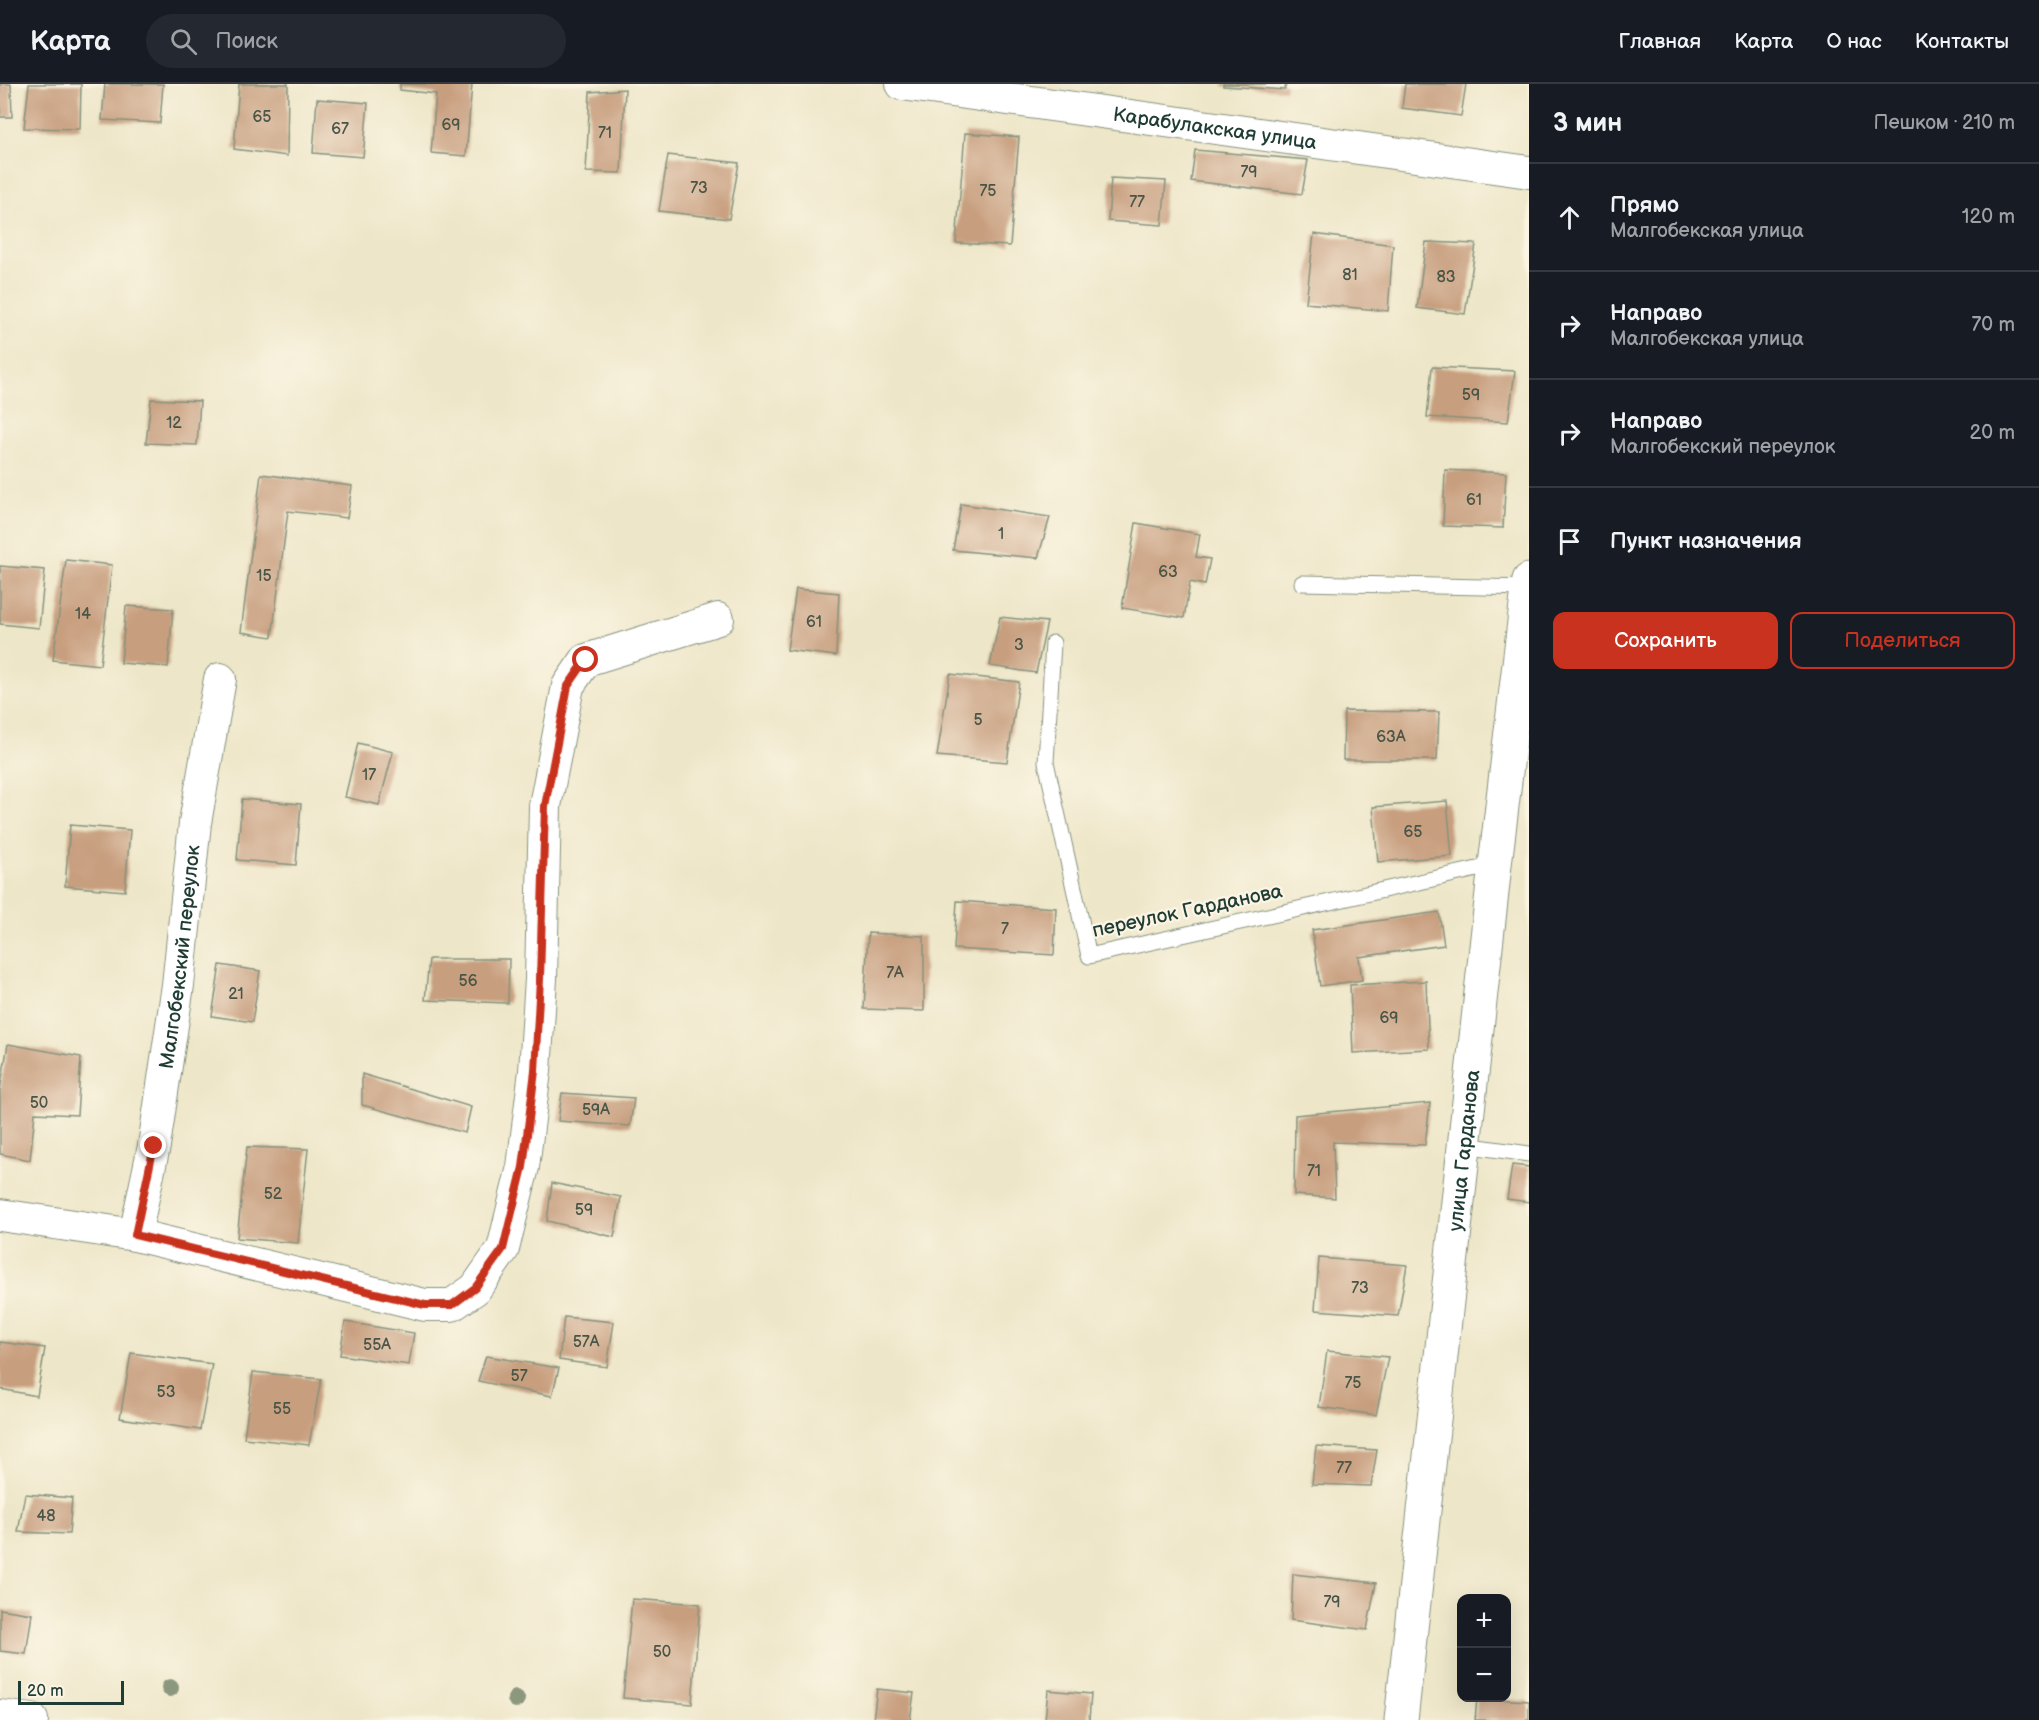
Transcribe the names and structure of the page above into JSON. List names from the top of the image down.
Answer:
{
  "streets": {
    "street": ["Карабулакская улица", "Малгобекский переулок", "улица Гарданова"],
    "lane": ["переулок Гарданова"]
  },
  "crossings": [
    ["переулок Гарданова", "улица Гарданова"]
  ],
  "house_numbers": [
    "65",
    "69",
    "67",
    "71",
    "79",
    "73",
    "75",
    "77",
    "81",
    "83",
    "59",
    "12",
    "61",
    "1",
    "63",
    "15",
    "14",
    "61",
    "3",
    "5",
    "63А",
    "17",
    "65",
    "7",
    "7А",
    "56",
    "21",
    "69",
    "50",
    "59А",
    "71",
    "52",
    "59",
    "73",
    "57А",
    "55А",
    "57",
    "75",
    "53",
    "55",
    "77",
    "48",
    "79",
    "50"
  ],
  "scale_bar": "20 m",
  "page": {
    "header": "Карта",
    "search": "Поиск",
    "nav": [
      "Главная",
      "Карта",
      "О нас",
      "Контакты"
    ],
    "heading": ["3 мин", "Пешком · 210 m"],
    "list": [
      ["Прямо", "Малгобекская улица", "120 m"],
      ["Направо", "Малгобекская улица", "70 m"],
      ["Направо", "Малгобекский переулок", "20 m"],
      "Пункт назначения"
    ],
    "buttons": ["Сохранить", "Поделиться"],
    "map_buttons": ["+", "−"],
    "scale": "20 m"
  }
}
